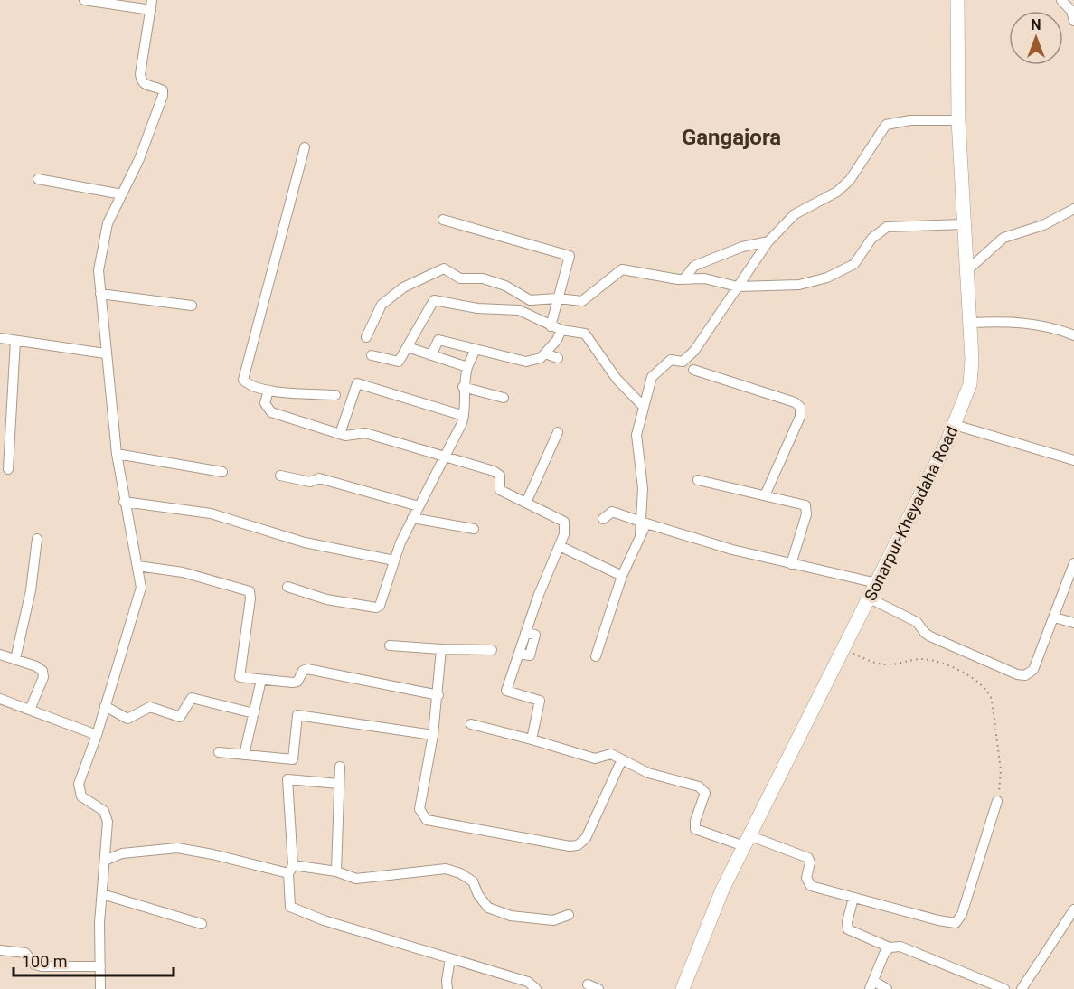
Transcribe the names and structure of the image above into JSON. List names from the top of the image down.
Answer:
{
  "streets": {
    "main road": ["Sonarpur-Kheyadaha Road"]
  },
  "districts": ["Gangajora"],
  "scale_bar": "100 m",
  "north": "top"
}
